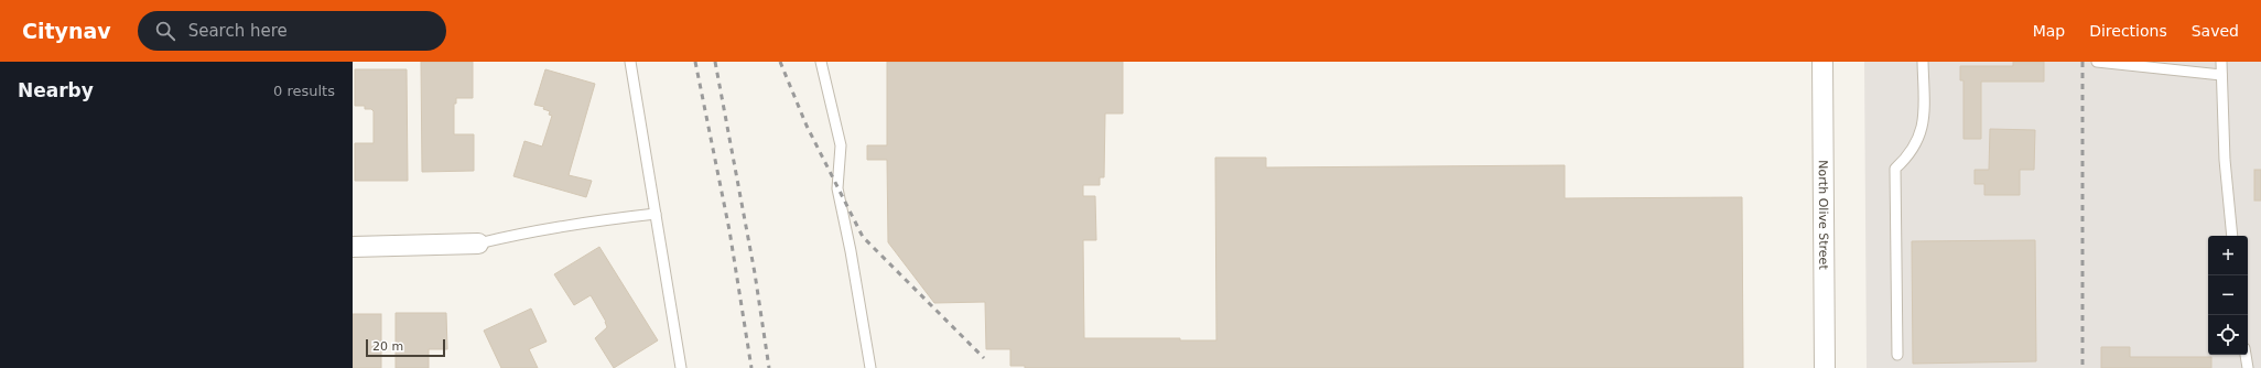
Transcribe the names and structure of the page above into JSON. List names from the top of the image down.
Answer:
{
  "streets": {
    "street": ["North Olive Street"]
  },
  "scale_bar": "20 m",
  "page": {
    "header": "Citynav",
    "search": "Search here",
    "nav": ["Map", "Directions", "Saved"],
    "heading": ["Nearby", "0 results"],
    "map_buttons": ["+", "−"],
    "scale": "20 m"
  }
}
